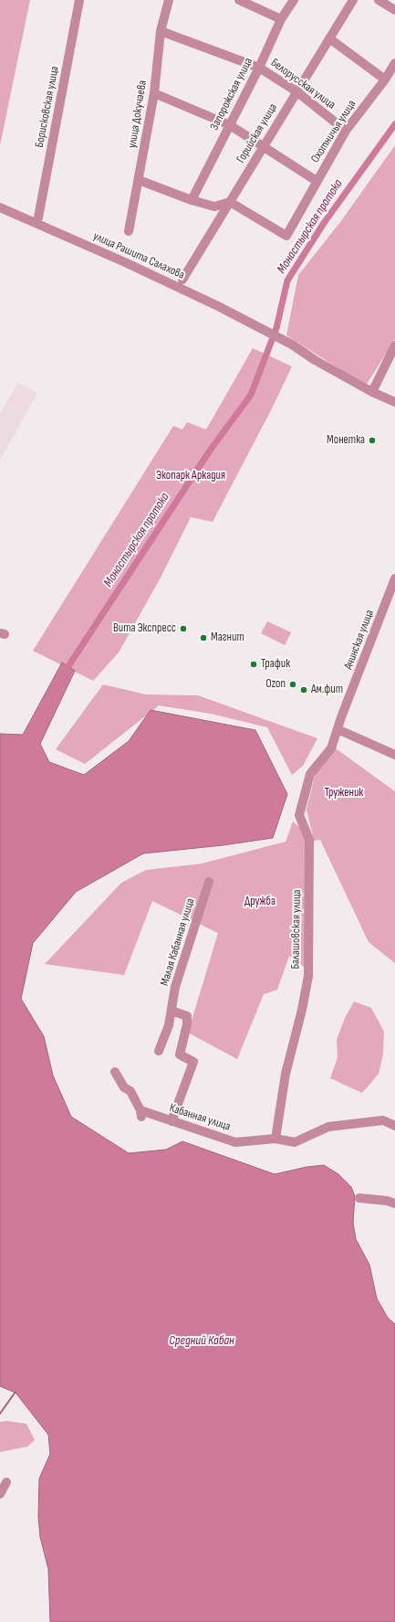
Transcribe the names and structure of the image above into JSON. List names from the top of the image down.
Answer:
{
  "streets": {
    "street": [
      "Белорусская улица",
      "Запорожская улица",
      "Борисковская улица",
      "улица Докучаева",
      "Охотничья улица",
      "Горийская улица",
      "улица Рашита Салахова",
      "Ачинская улица",
      "Балашовская улица",
      "Малая Кабанная улица",
      "Кабанная улица"
    ]
  },
  "crossings": [
    ["Белорусская улица", "Запорожская улица"],
    ["Белорусская улица", "улица Докучаева"],
    ["Белорусская улица", "Охотничья улица"],
    ["Белорусская улица", "Горийская улица"],
    ["Охотничья улица", "Горийская улица"],
    ["Ачинская улица", "Балашовская улица"],
    ["Балашовская улица", "Кабанная улица"]
  ],
  "water": ["Монастырская протока", "Средний Кабан"],
  "parks": ["Экопарк Аркадия", "Труженик", "Дружба"],
  "places": [
    "Монетка",
    "Вита Экспресс",
    "Магнит",
    "Трафик",
    "Ozon",
    "Ам.фит"
  ]
}
